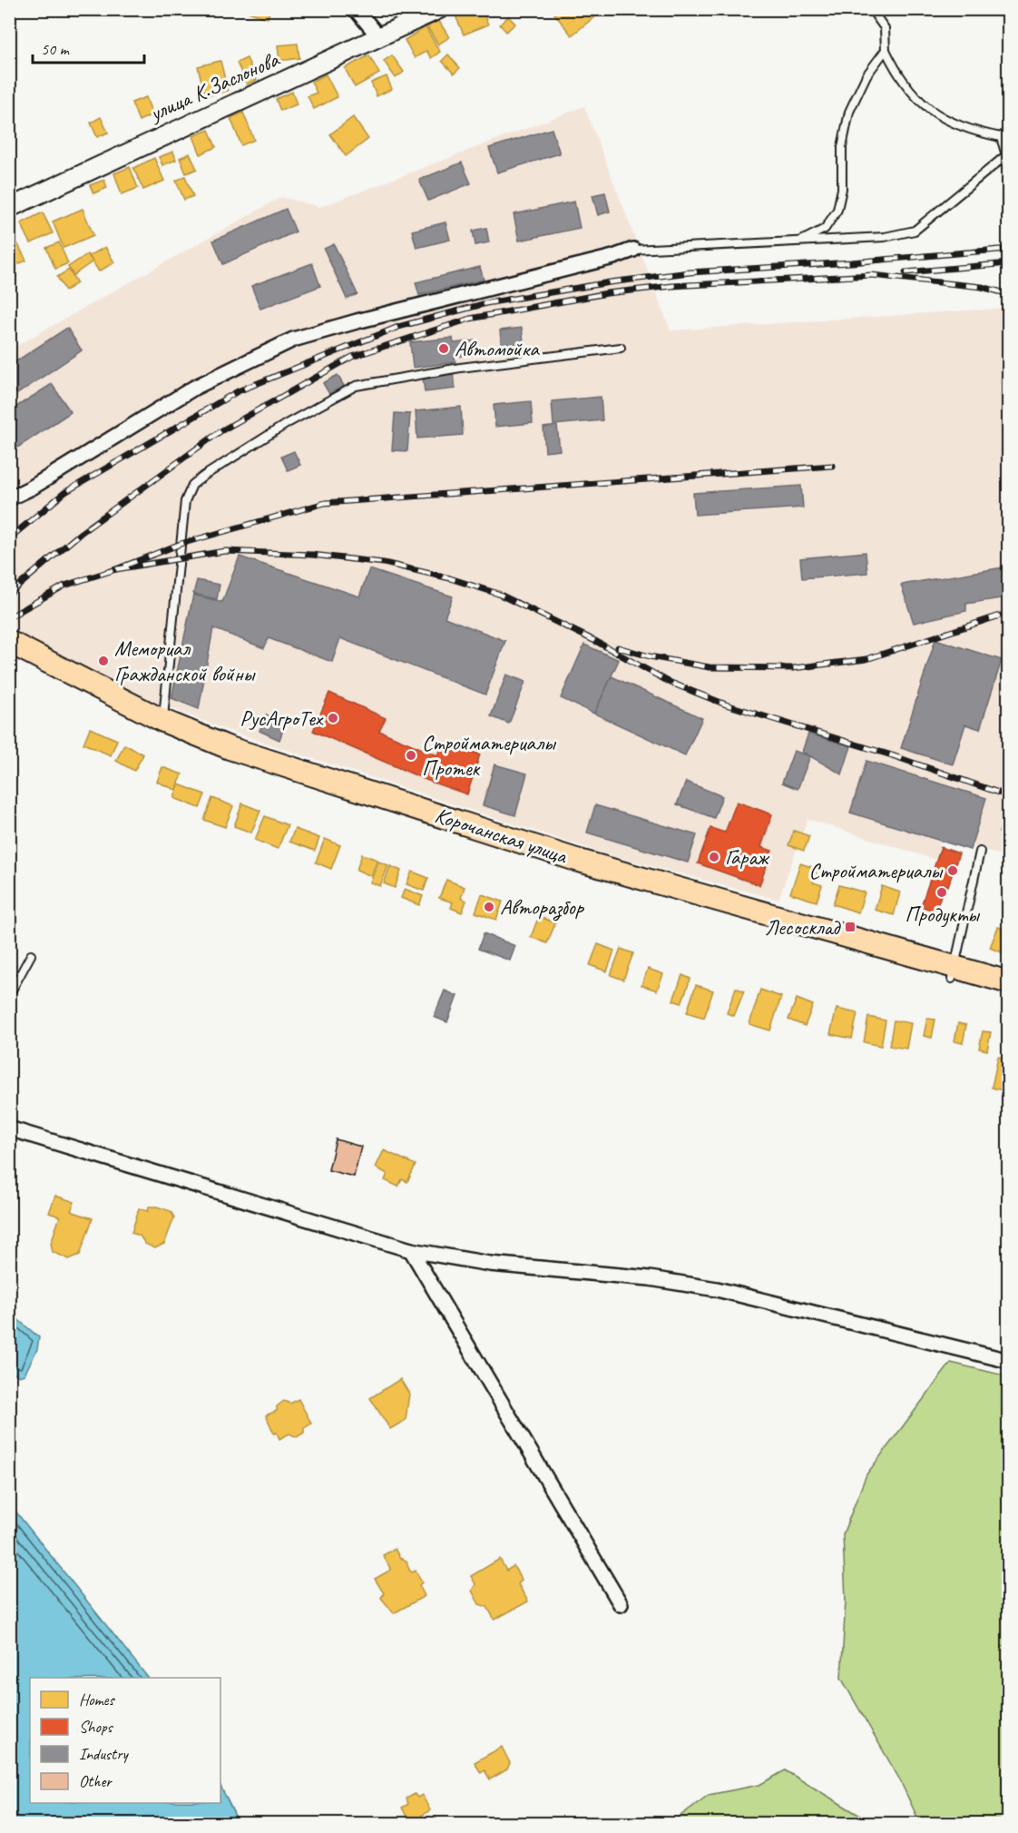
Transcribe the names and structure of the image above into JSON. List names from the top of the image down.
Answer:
{
  "streets": {
    "main road": ["Корочанская улица"],
    "street": ["улица К.Заслонова"]
  },
  "places": {
    "other": [
      "Автомойка",
      "Мемориал Гражданской войны",
      "РусАгроТех",
      "Стройматериалы Протек",
      "Гараж",
      "Стройматериалы",
      "Продукты",
      "Авторазбор"
    ],
    "transit": ["Лесосклад"]
  },
  "legend": [
    "Homes",
    "Shops",
    "Industry",
    "Other"
  ],
  "scale_bar": "50 m"
}
